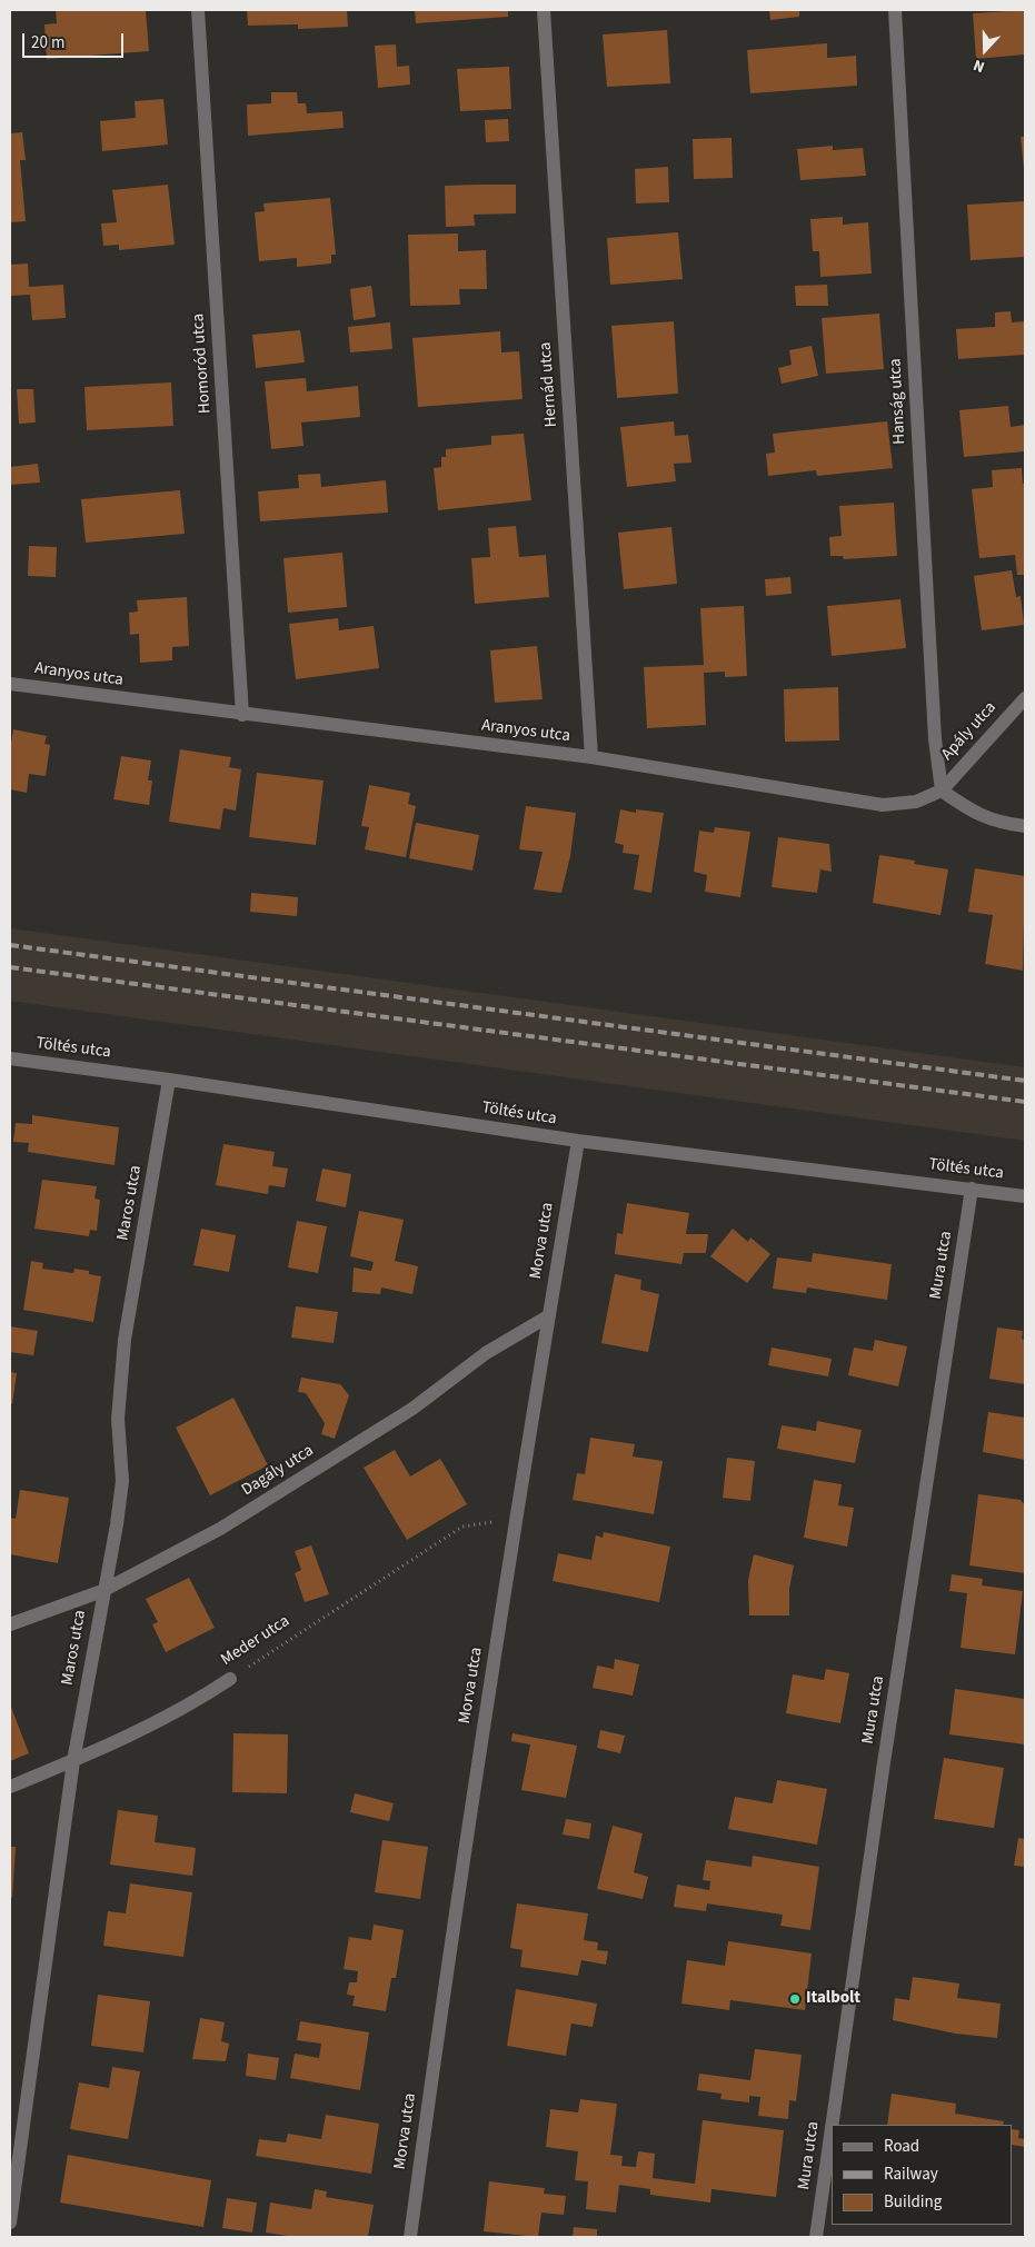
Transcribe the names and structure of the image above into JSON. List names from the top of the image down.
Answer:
{
  "streets": {
    "street": [
      "Homoród utca",
      "Hernád utca",
      "Hanság utca",
      "Aranyos utca",
      "Apály utca",
      "Töltés utca",
      "Maros utca",
      "Morva utca",
      "Mura utca",
      "Dagály utca",
      "Meder utca"
    ]
  },
  "crossings": [
    ["Homoród utca", "Aranyos utca"],
    ["Hernád utca", "Aranyos utca"],
    ["Hanság utca", "Aranyos utca"],
    ["Hanság utca", "Apály utca"],
    ["Aranyos utca", "Apály utca"],
    ["Töltés utca", "Maros utca"],
    ["Töltés utca", "Morva utca"],
    ["Töltés utca", "Mura utca"],
    ["Maros utca", "Dagály utca"],
    ["Maros utca", "Meder utca"],
    ["Morva utca", "Dagály utca"],
    ["Morva utca", "Meder utca"]
  ],
  "places": ["Italbolt"],
  "legend": ["Road", "Railway", "Building"],
  "scale_bar": "20 m",
  "north": "bottom"
}
